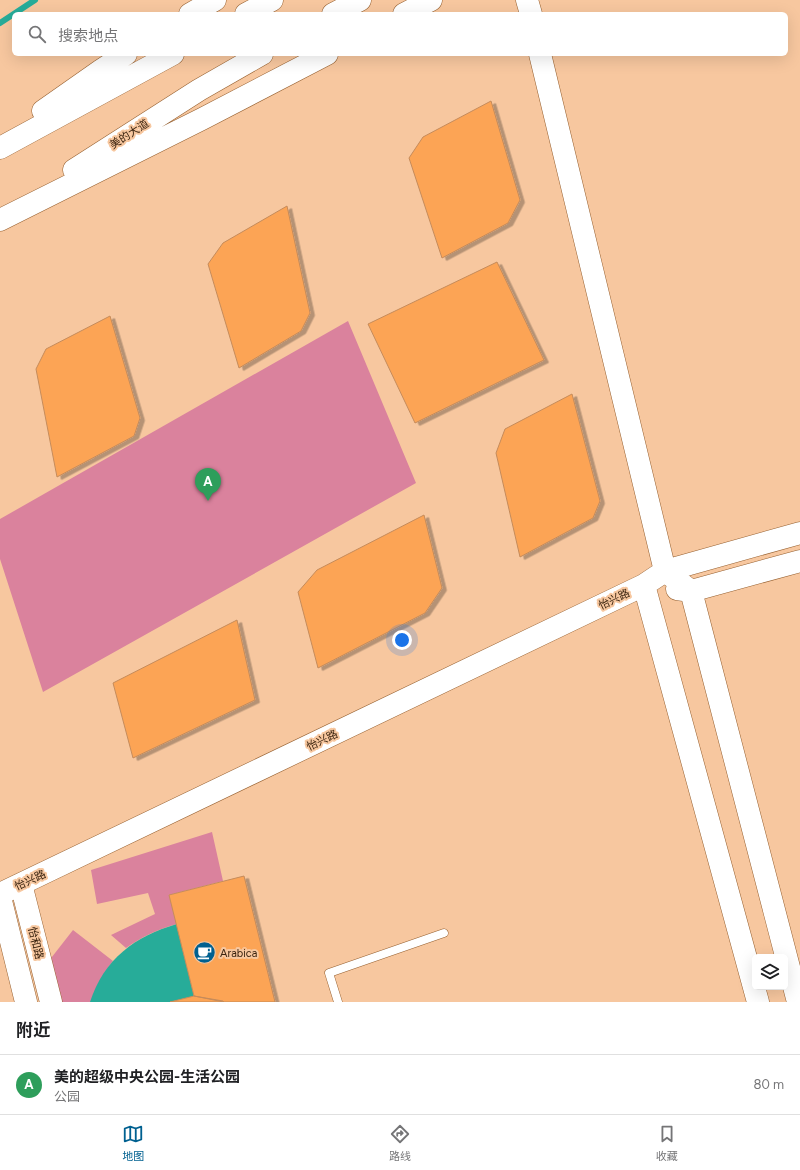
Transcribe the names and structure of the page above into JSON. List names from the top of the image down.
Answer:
{
  "streets": {
    "street": ["美的大道", "怡兴路", "怡和路"]
  },
  "crossings": [
    ["怡兴路", "怡和路"]
  ],
  "places": {
    "cafe": ["Arabica"]
  },
  "page": {
    "search": "搜索地点",
    "pins": "A",
    "heading": "附近",
    "list": [
      {
        "mark": "A",
        "name": "美的超级中央公园-生活公园",
        "note": "公园",
        "value": "80 m"
      }
    ],
    "nav": ["地图", "路线", "收藏"]
  }
}
